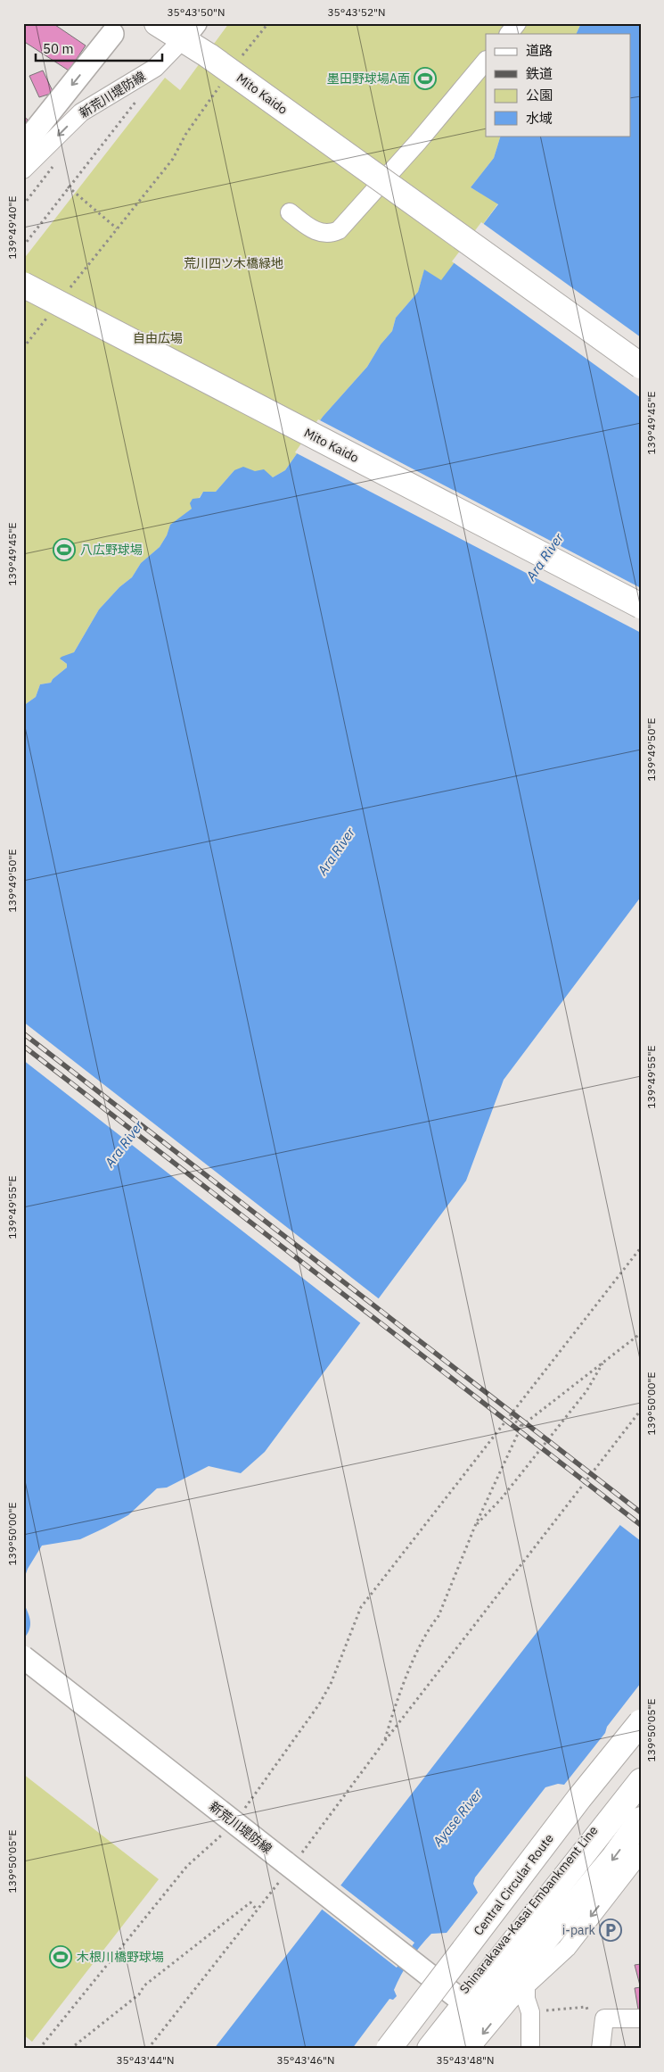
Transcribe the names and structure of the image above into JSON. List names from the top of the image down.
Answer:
{
  "streets": {
    "highway": ["Mito Kaido", "Central Circular Route"],
    "main road": ["新荒川堤防線", "Shinarakawa-Kasai Embankment Line"]
  },
  "crossings": [
    ["Mito Kaido", "新荒川堤防線"],
    ["新荒川堤防線", "Shinarakawa-Kasai Embankment Line"]
  ],
  "water": ["Ara River", "Ayase River"],
  "parks": ["荒川四ツ木橋緑地", "自由広場"],
  "places": {
    "sports": ["墨田野球場A面", "八広野球場", "木根川橋野球場"],
    "parking": ["i-park"]
  },
  "legend": [
    "道路",
    "鉄道",
    "公園",
    "水域"
  ],
  "scale_bar": "50 m",
  "coordinates": [
    "35°43'50\"N",
    "35°43'52\"N",
    "139°49'40\"E",
    "139°49'45\"E",
    "139°49'50\"E",
    "139°49'55\"E",
    "139°50'00\"E",
    "139°50'05\"E",
    "35°43'44\"N",
    "35°43'46\"N",
    "35°43'48\"N"
  ]
}
